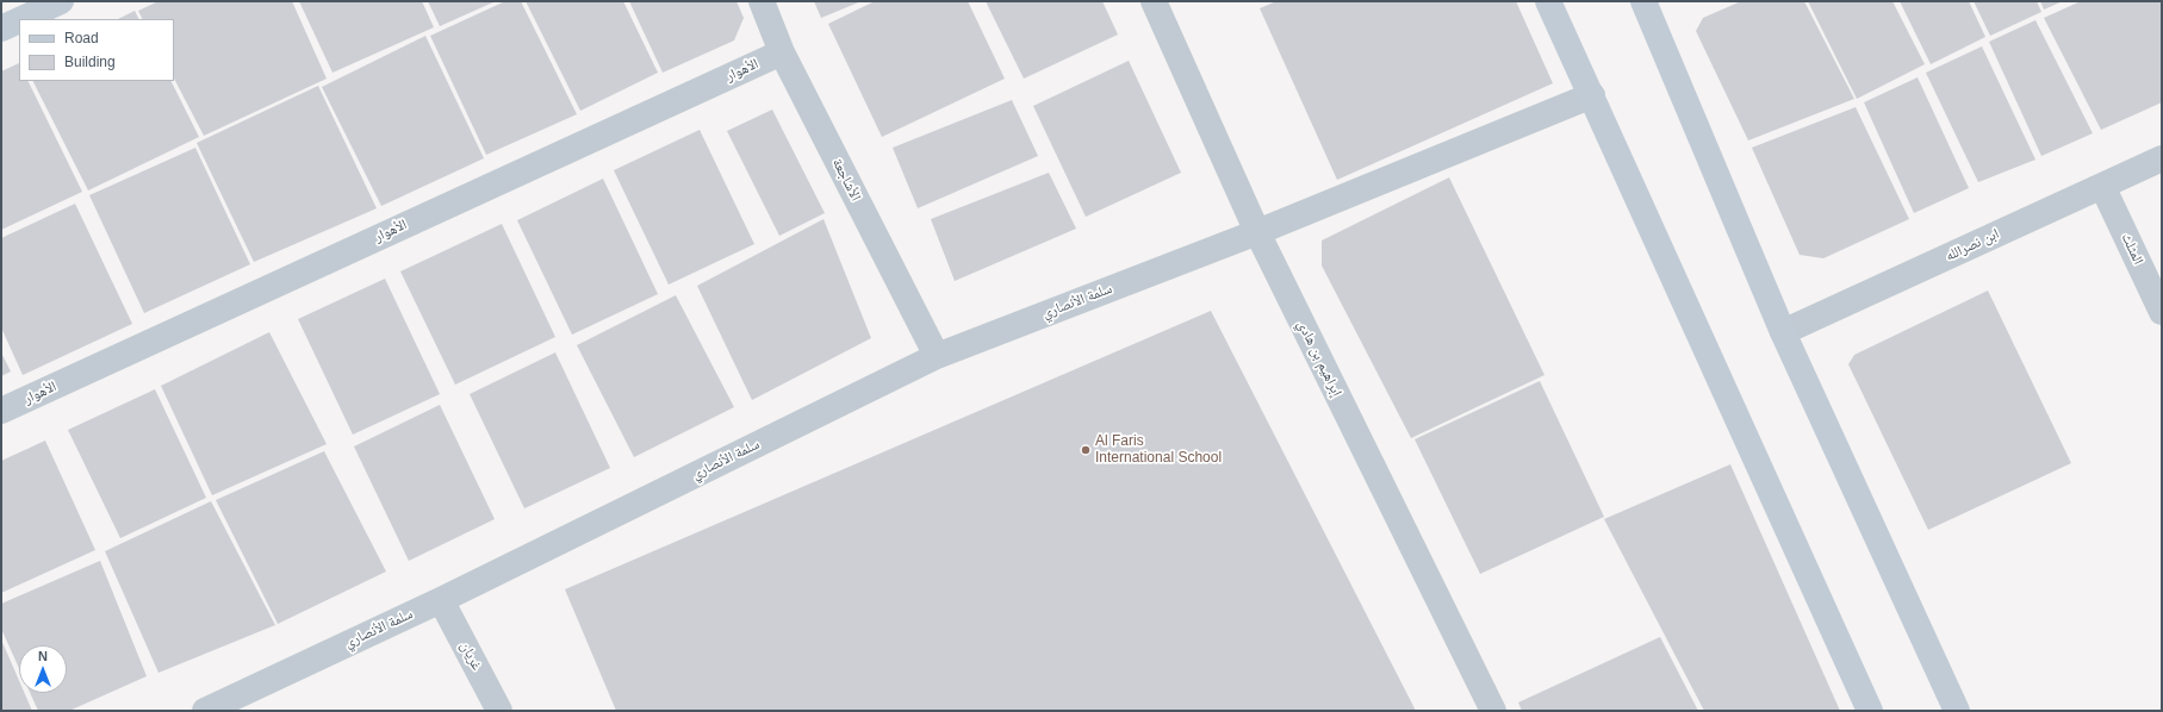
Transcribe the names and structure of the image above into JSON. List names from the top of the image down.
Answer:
{
  "streets": {
    "street": [
      "الأهوار",
      "الأشاجعة",
      "ابن نصرالله",
      "المثلث",
      "سلمة الأنصاري",
      "إبراهيم بن هادي",
      "غريان"
    ]
  },
  "crossings": [
    ["الأهوار", "الأشاجعة"],
    ["الأشاجعة", "سلمة الأنصاري"],
    ["ابن نصرالله", "المثلث"],
    ["سلمة الأنصاري", "إبراهيم بن هادي"],
    ["سلمة الأنصاري", "غريان"]
  ],
  "places": ["Al Faris International School"],
  "legend": ["Road", "Building"],
  "north": "top"
}
